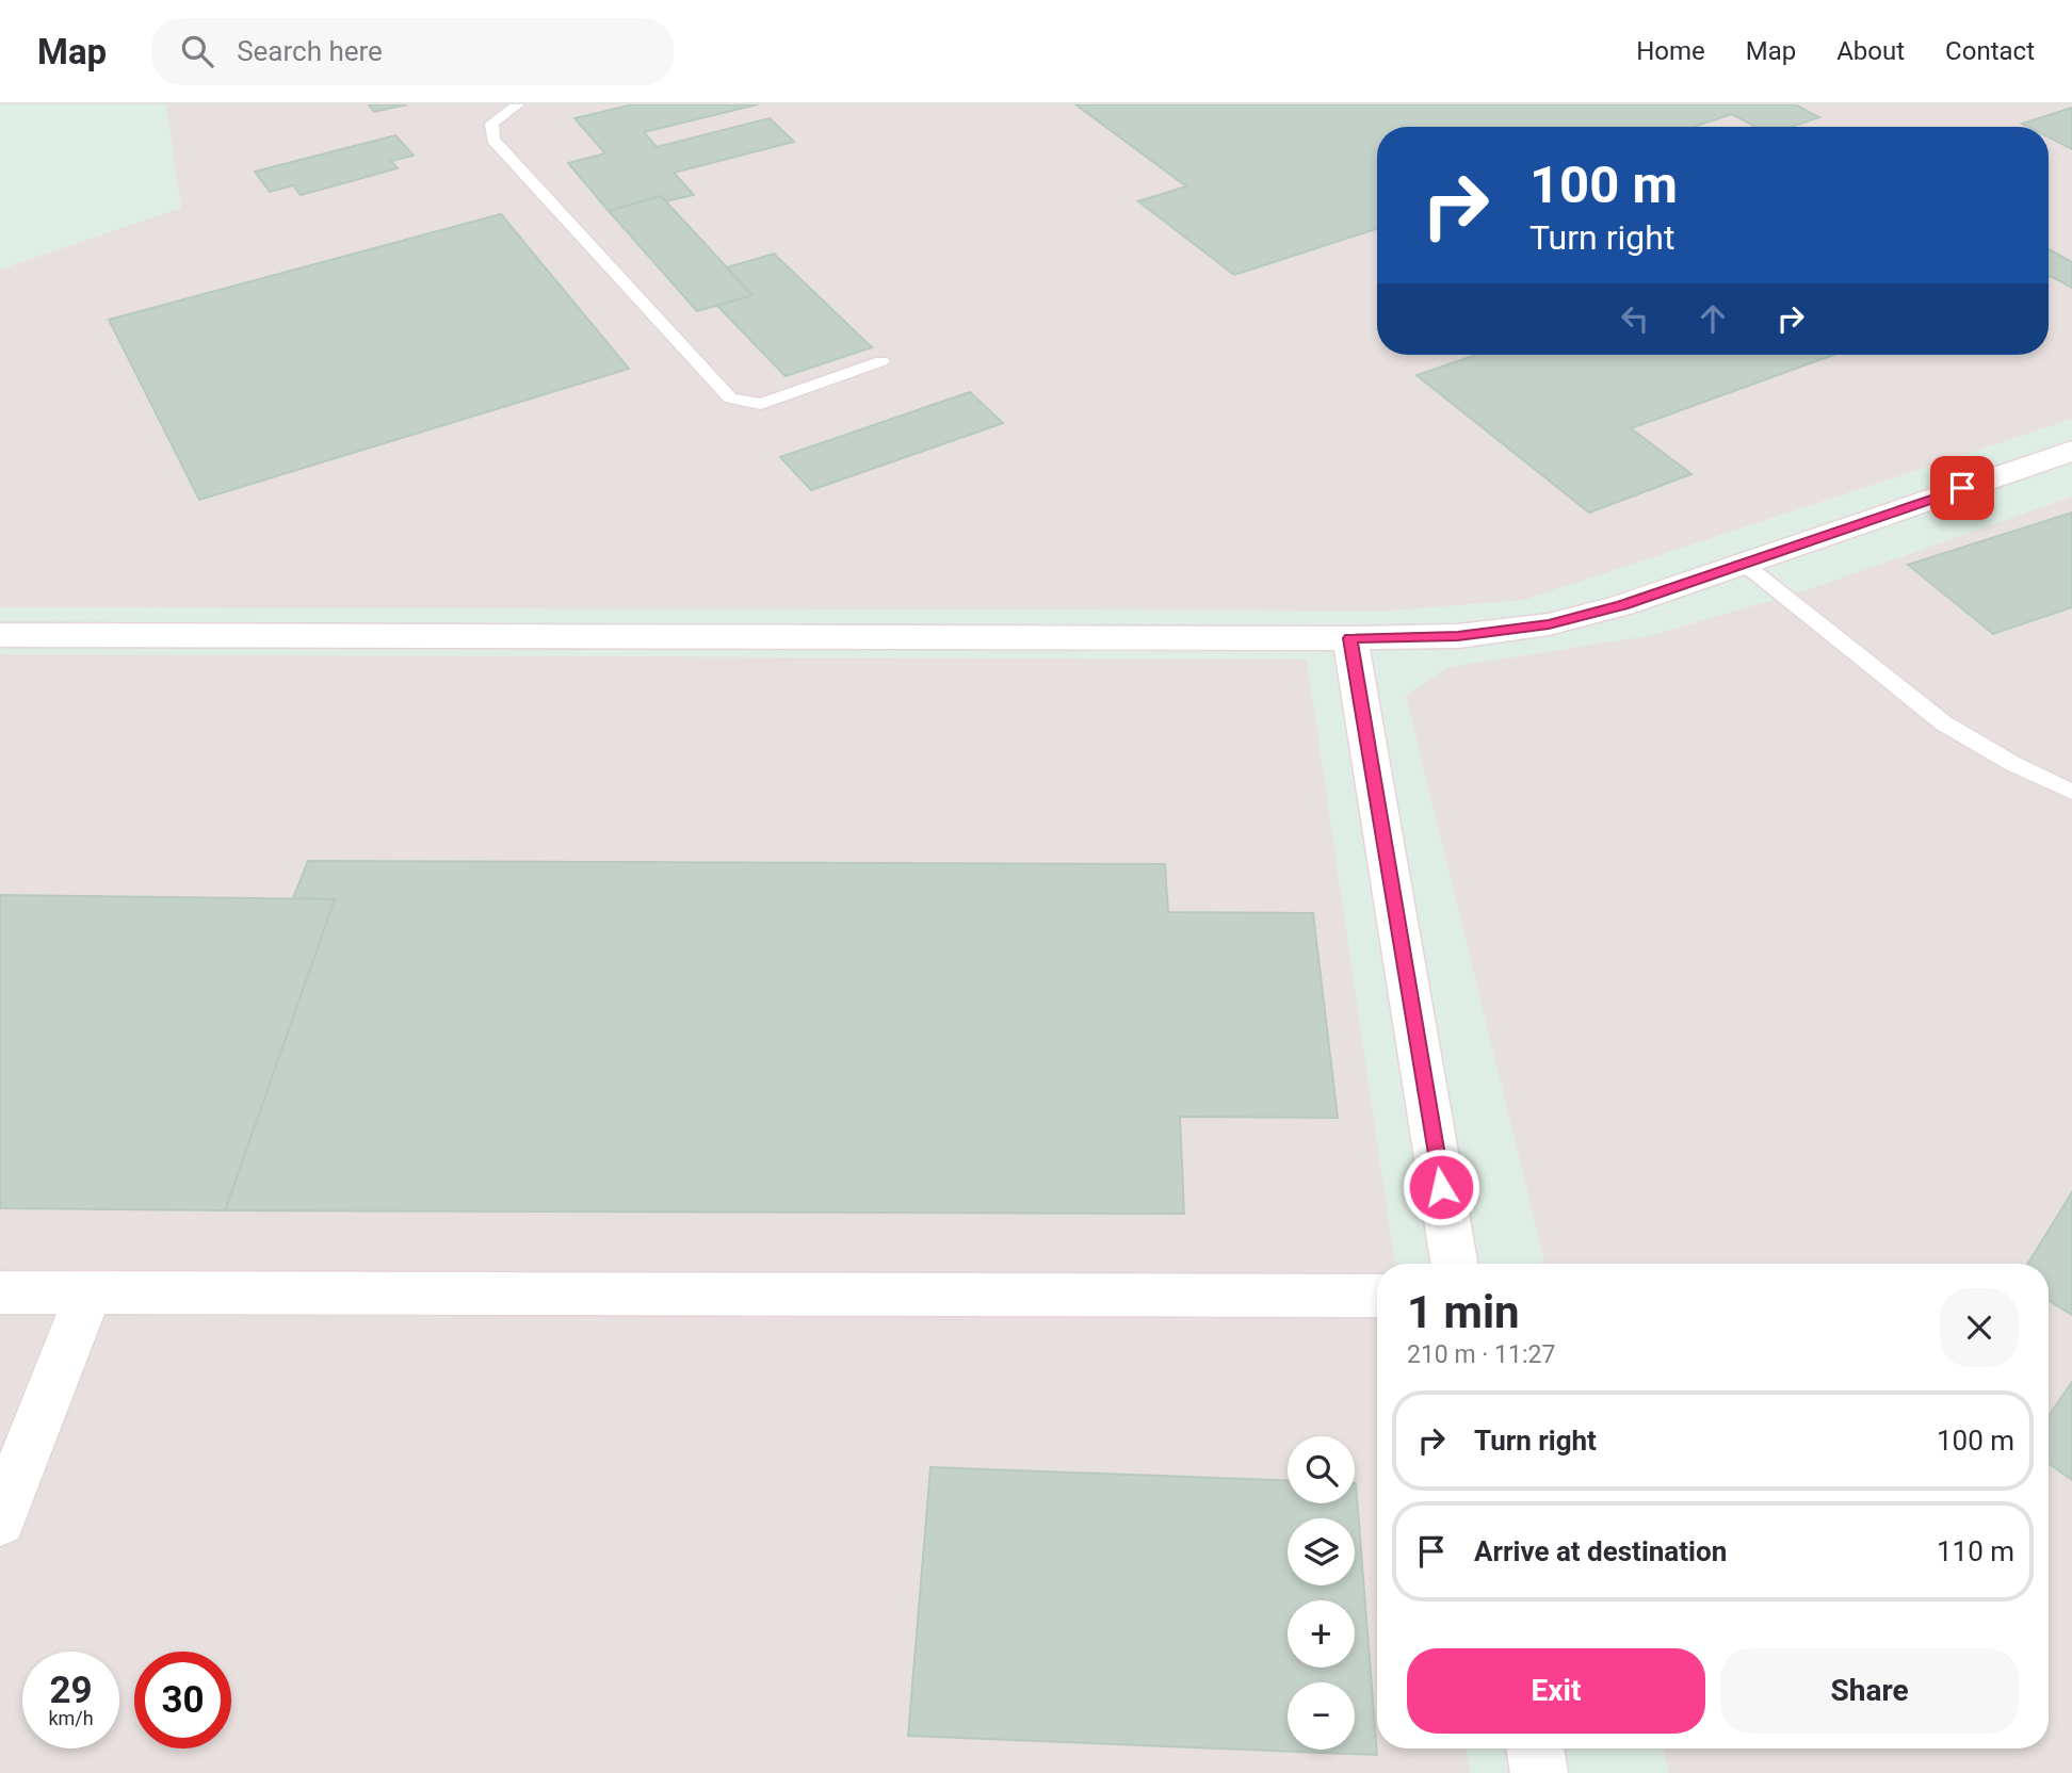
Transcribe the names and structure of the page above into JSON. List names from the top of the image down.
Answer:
{
  "page": {
    "header": "Map",
    "search": "Search here",
    "nav": [
      "Home",
      "Map",
      "About",
      "Contact"
    ],
    "turn": ["100 m", "Turn right"],
    "heading": ["1 min", "210 m · 11:27"],
    "list": [
      {
        "name": "Turn right",
        "value": "100 m"
      },
      {
        "name": "Arrive at destination",
        "value": "110 m"
      }
    ],
    "map_buttons": ["+", "−"],
    "buttons": ["Exit", "Share"],
    "speed": "29 km/h",
    "limit": "30"
  }
}
